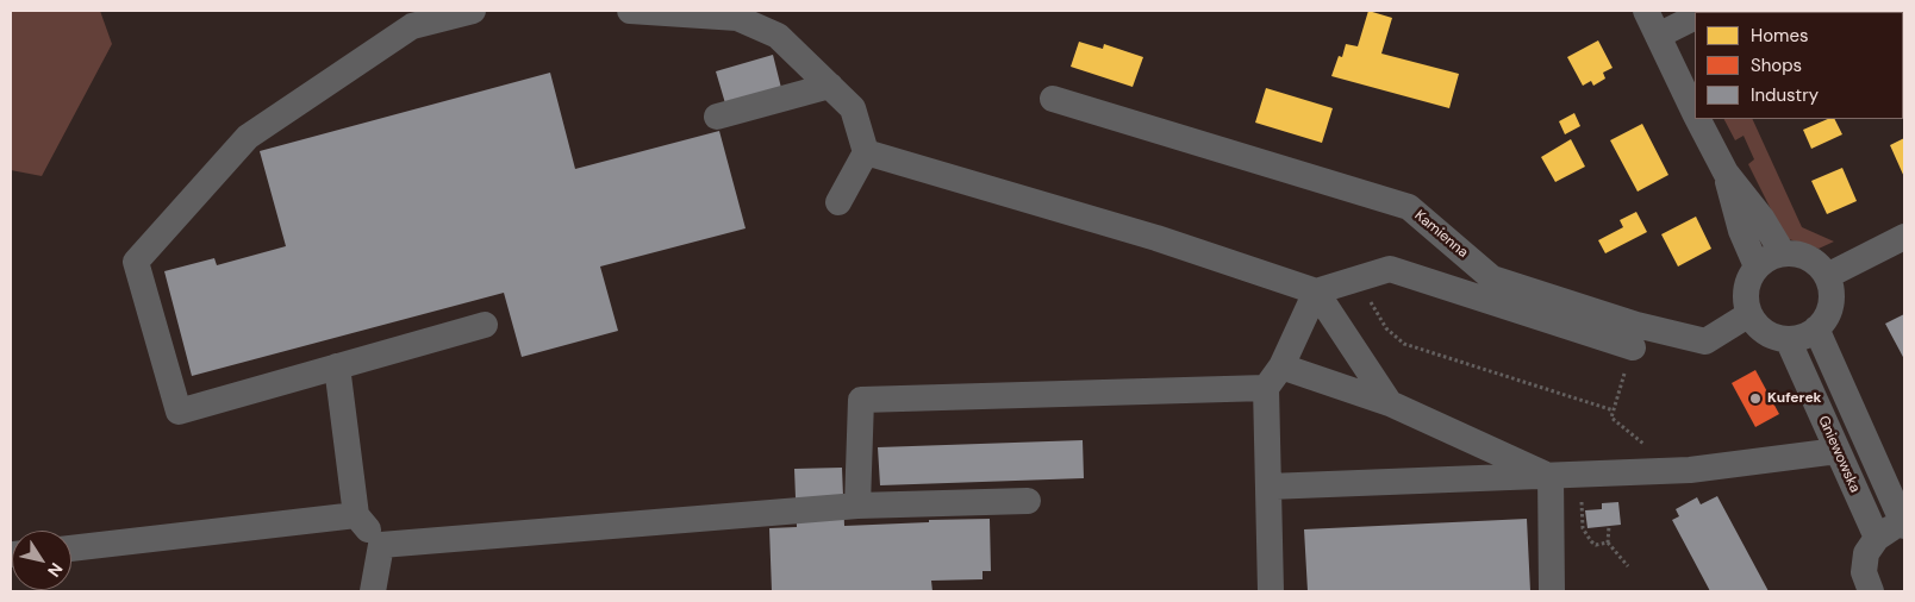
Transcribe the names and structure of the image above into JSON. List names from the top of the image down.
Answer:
{
  "streets": {
    "street": ["Kamienna", "Gniewowska"]
  },
  "crossings": [
    ["Kamienna", "Gniewowska"]
  ],
  "places": ["Kuferek"],
  "legend": ["Homes", "Shops", "Industry"],
  "north": "bottom right"
}
